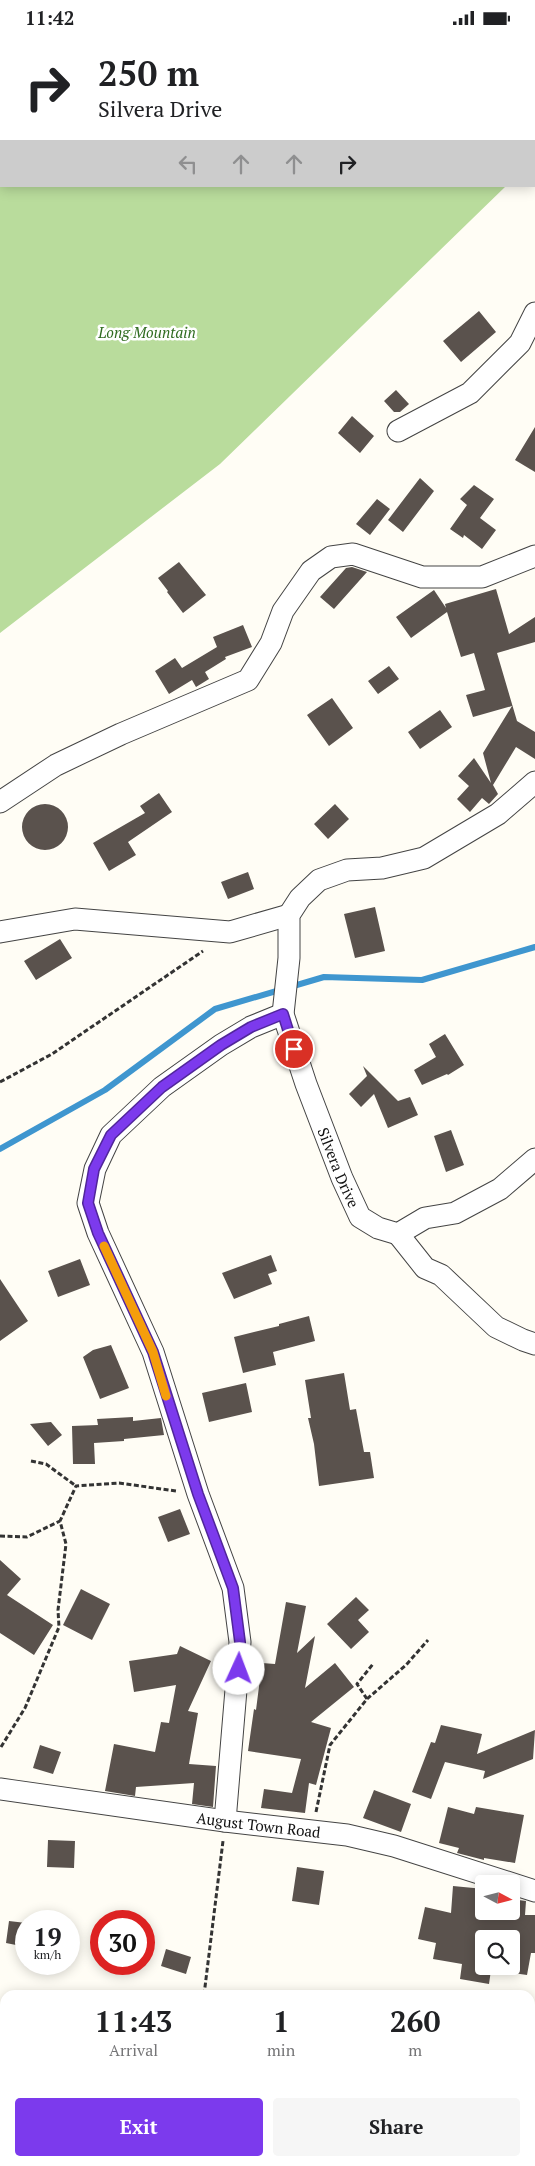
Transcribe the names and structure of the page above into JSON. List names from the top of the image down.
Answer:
{
  "streets": {
    "street": ["Silvera Drive", "August Town Road"]
  },
  "parks": ["Long Mountain"],
  "north": "right",
  "page": {
    "status": "11:42",
    "turn": ["250 m", "Silvera Drive"],
    "speed": "19 km/h",
    "limit": "30",
    "eta": [
      "11:43",
      "Arrival",
      "1",
      "min",
      "260",
      "m"
    ],
    "buttons": ["Exit", "Share"]
  }
}
